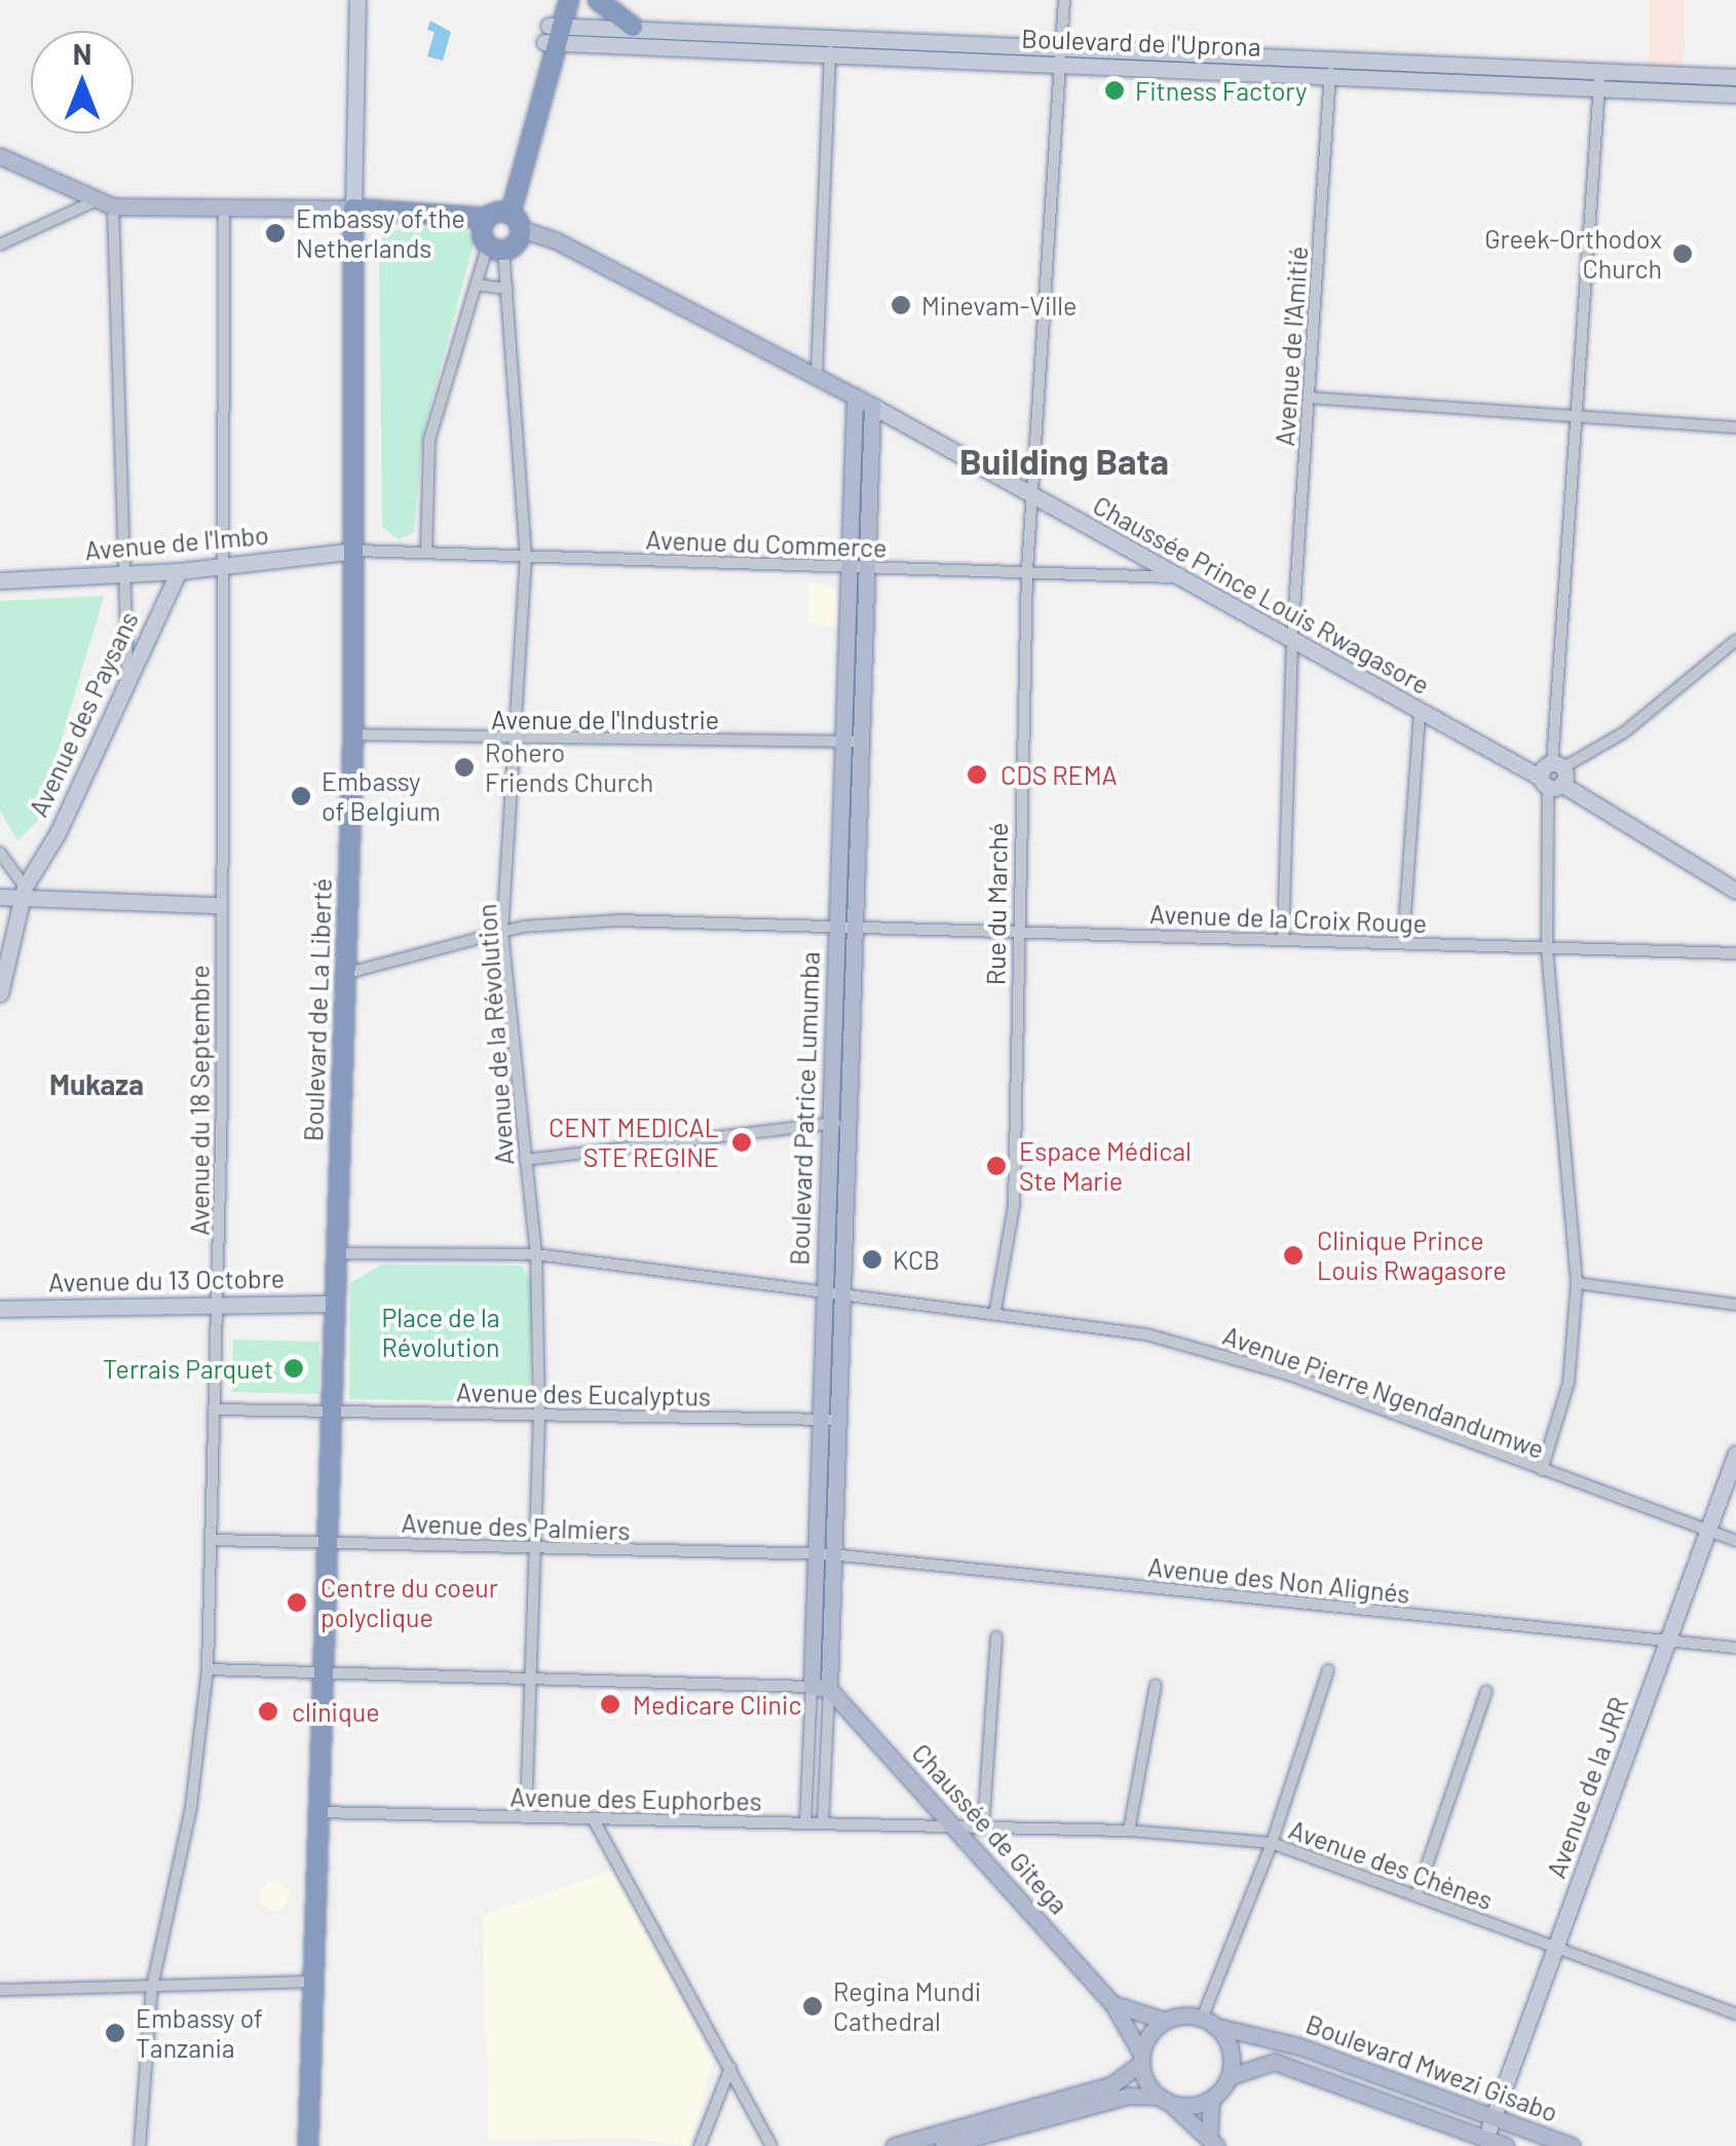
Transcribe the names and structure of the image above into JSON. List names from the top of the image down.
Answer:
{
  "streets": {
    "highway": ["Boulevard de La Liberté"],
    "main road": [
      "Chaussée Prince Louis Rwagasore",
      "Boulevard Patrice Lumumba",
      "Chaussée de Gitega",
      "Boulevard Mwezi Gisabo"
    ],
    "street": [
      "Boulevard de l'Uprona",
      "Avenue de l'Amitié",
      "Avenue de l'Imbo",
      "Avenue du Commerce",
      "Avenue des Paysans",
      "Avenue de l'Industrie",
      "Rue du Marché",
      "Avenue de la Croix Rouge",
      "Avenue de la Révolution",
      "Avenue du 18 Septembre",
      "Avenue du 13 Octobre",
      "Avenue Pierre Ngendandumwe",
      "Avenue des Eucalyptus",
      "Avenue des Palmiers",
      "Avenue des Non Alignés",
      "Avenue de la JRR",
      "Avenue des Euphorbes",
      "Avenue des Chènes"
    ]
  },
  "crossings": [
    ["Boulevard de l'Uprona", "Avenue de l'Amitié"],
    ["Boulevard de l'Uprona", "Rue du Marché"],
    ["Avenue de l'Amitié", "Chaussée Prince Louis Rwagasore"],
    ["Avenue de l'Amitié", "Avenue de la Croix Rouge"],
    ["Avenue de l'Imbo", "Avenue du Commerce"],
    ["Avenue de l'Imbo", "Avenue des Paysans"],
    ["Avenue de l'Imbo", "Boulevard de La Liberté"],
    ["Avenue de l'Imbo", "Avenue du 18 Septembre"],
    ["Avenue du Commerce", "Chaussée Prince Louis Rwagasore"],
    ["Avenue du Commerce", "Rue du Marché"],
    ["Avenue du Commerce", "Boulevard de La Liberté"],
    ["Avenue du Commerce", "Avenue de la Révolution"],
    ["Avenue du Commerce", "Boulevard Patrice Lumumba"],
    ["Chaussée Prince Louis Rwagasore", "Rue du Marché"],
    ["Chaussée Prince Louis Rwagasore", "Boulevard Patrice Lumumba"],
    ["Avenue de l'Industrie", "Boulevard de La Liberté"],
    ["Avenue de l'Industrie", "Avenue de la Révolution"],
    ["Avenue de l'Industrie", "Boulevard Patrice Lumumba"],
    ["Rue du Marché", "Avenue de la Croix Rouge"],
    ["Rue du Marché", "Avenue Pierre Ngendandumwe"],
    ["Avenue de la Croix Rouge", "Boulevard de La Liberté"],
    ["Avenue de la Croix Rouge", "Avenue de la Révolution"],
    ["Avenue de la Croix Rouge", "Boulevard Patrice Lumumba"],
    ["Boulevard de La Liberté", "Avenue du 13 Octobre"],
    ["Boulevard de La Liberté", "Avenue Pierre Ngendandumwe"],
    ["Boulevard de La Liberté", "Avenue des Eucalyptus"],
    ["Boulevard de La Liberté", "Avenue des Palmiers"],
    ["Boulevard de La Liberté", "Avenue des Euphorbes"],
    ["Avenue de la Révolution", "Avenue Pierre Ngendandumwe"],
    ["Avenue de la Révolution", "Avenue des Eucalyptus"],
    ["Avenue de la Révolution", "Avenue des Palmiers"],
    ["Avenue de la Révolution", "Avenue des Euphorbes"],
    ["Avenue du 18 Septembre", "Avenue du 13 Octobre"],
    ["Avenue du 18 Septembre", "Avenue des Eucalyptus"],
    ["Avenue du 18 Septembre", "Avenue des Palmiers"],
    ["Boulevard Patrice Lumumba", "Avenue Pierre Ngendandumwe"],
    ["Boulevard Patrice Lumumba", "Avenue des Eucalyptus"],
    ["Boulevard Patrice Lumumba", "Avenue des Palmiers"],
    ["Boulevard Patrice Lumumba", "Avenue des Non Alignés"],
    ["Boulevard Patrice Lumumba", "Avenue des Euphorbes"],
    ["Boulevard Patrice Lumumba", "Chaussée de Gitega"],
    ["Avenue Pierre Ngendandumwe", "Avenue de la JRR"],
    ["Avenue des Palmiers", "Avenue des Non Alignés"],
    ["Avenue des Non Alignés", "Avenue de la JRR"],
    ["Avenue de la JRR", "Avenue des Chènes"],
    ["Avenue de la JRR", "Boulevard Mwezi Gisabo"],
    ["Avenue des Euphorbes", "Chaussée de Gitega"],
    ["Avenue des Euphorbes", "Avenue des Chènes"],
    ["Chaussée de Gitega", "Avenue des Chènes"],
    ["Chaussée de Gitega", "Boulevard Mwezi Gisabo"]
  ],
  "districts": ["Building Bata", "Mukaza"],
  "parks": ["Place de la Révolution"],
  "places": [
    "Fitness Factory",
    "Embassy of the Netherlands",
    "Greek-Orthodox Church",
    "Minevam-Ville",
    "Rohero Friends Church",
    "CDS REMA",
    "Embassy of Belgium",
    "CENT MEDICAL STE REGINE",
    "Espace Médical Ste Marie",
    "Clinique Prince Louis Rwagasore",
    "KCB",
    "Terrais Parquet",
    "Centre du coeur polyclique",
    "Medicare Clinic",
    "clinique",
    "Regina Mundi Cathedral",
    "Embassy of Tanzania"
  ],
  "north": "top"
}
